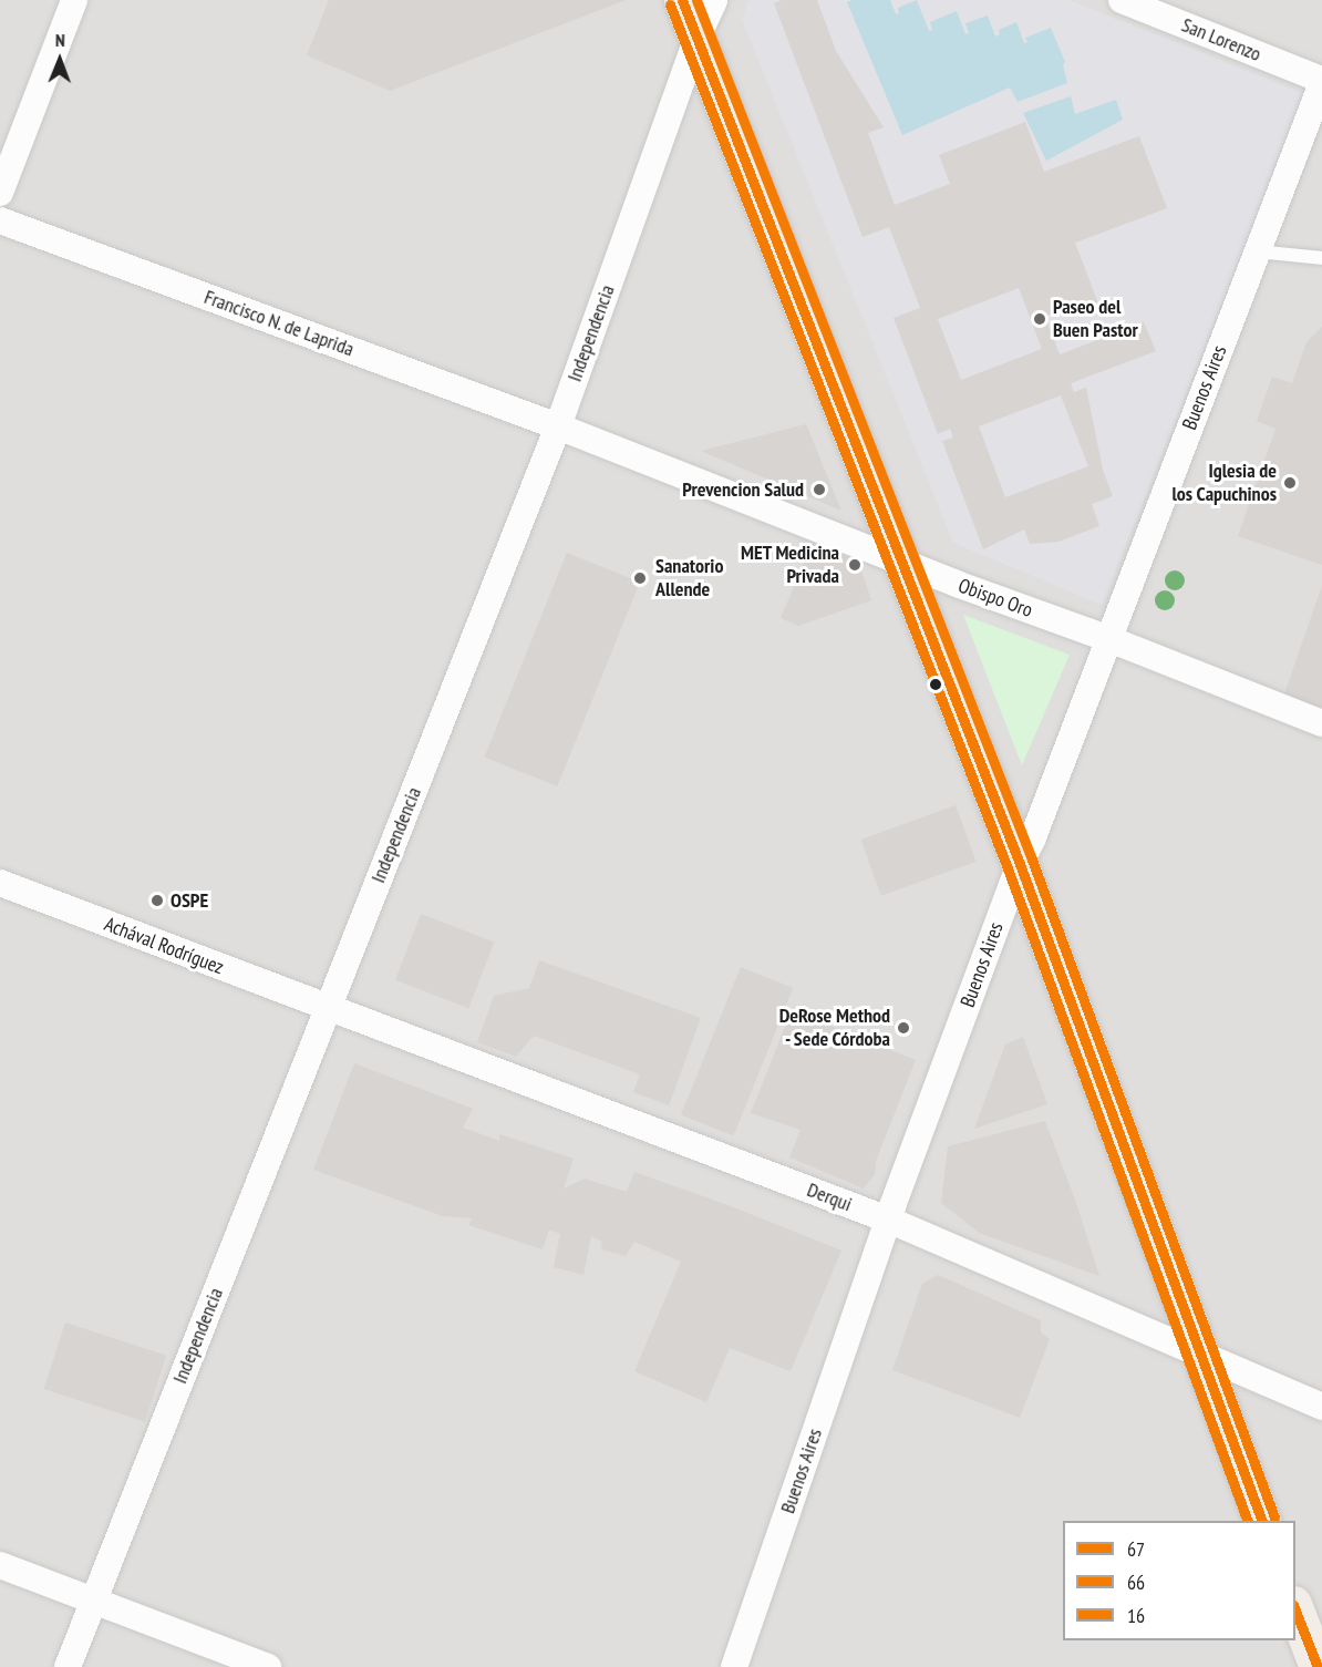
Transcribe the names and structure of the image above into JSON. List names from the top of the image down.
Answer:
{
  "streets": {
    "street": [
      "San Lorenzo",
      "Francisco N. de Laprida",
      "Independencia",
      "Buenos Aires",
      "Obispo Oro",
      "Achával Rodríguez",
      "Derqui"
    ]
  },
  "crossings": [
    ["San Lorenzo", "Buenos Aires"],
    ["Francisco N. de Laprida", "Independencia"],
    ["Francisco N. de Laprida", "Obispo Oro"],
    ["Independencia", "Obispo Oro"],
    ["Independencia", "Achával Rodríguez"],
    ["Independencia", "Derqui"],
    ["Buenos Aires", "Obispo Oro"],
    ["Buenos Aires", "Derqui"],
    ["Achával Rodríguez", "Derqui"]
  ],
  "places": [
    "Paseo del Buen Pastor",
    "Iglesia de los Capuchinos",
    "Prevencion Salud",
    "MET Medicina Privada",
    "Sanatorio Allende",
    "OSPE",
    "DeRose Method - Sede Córdoba"
  ],
  "lines": ["transit line 67", "transit line 16", "transit line 66"],
  "legend": ["67", "66", "16"],
  "north": "top"
}
